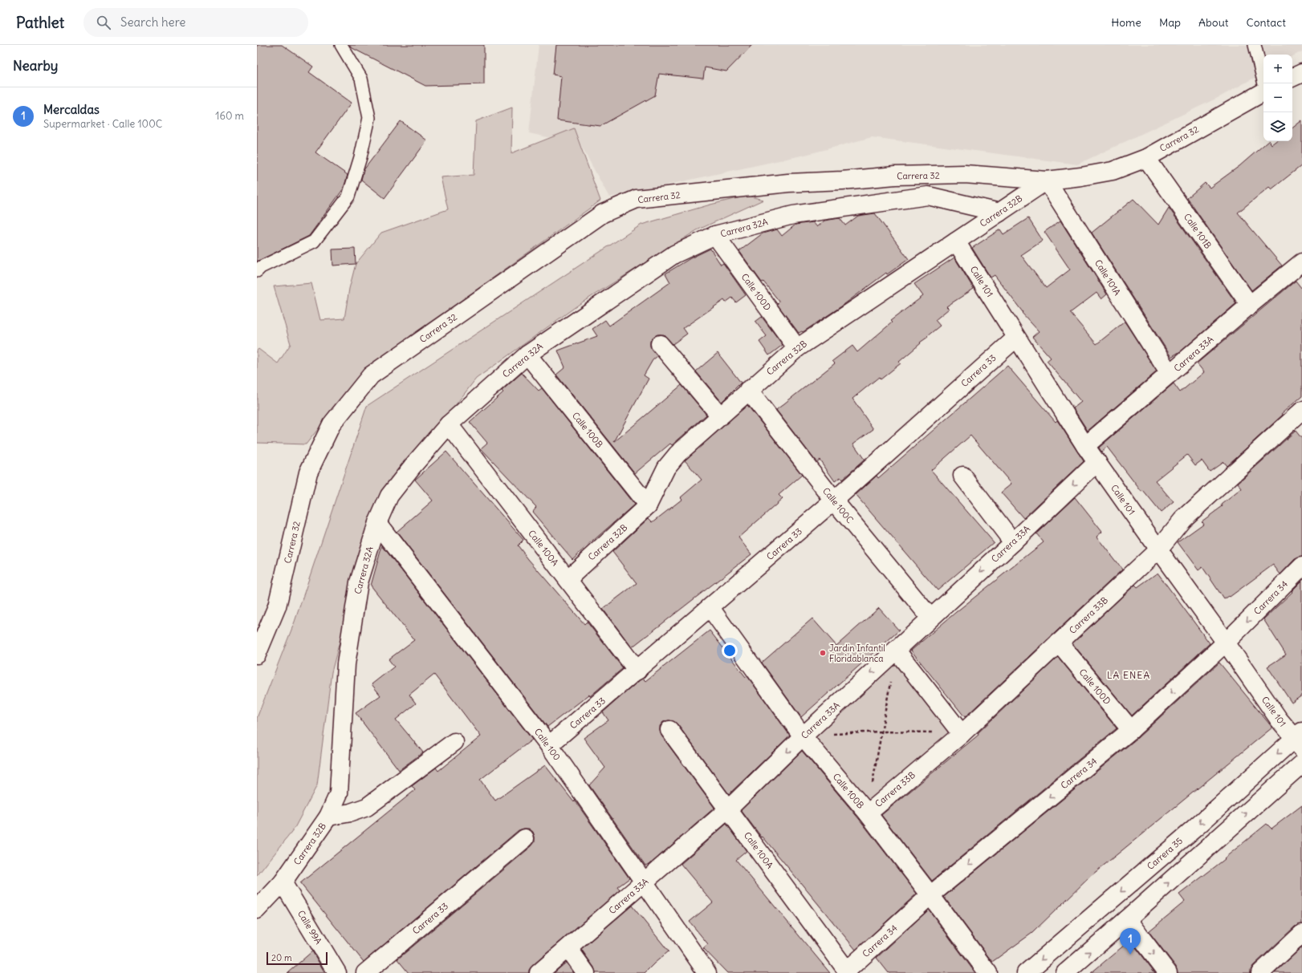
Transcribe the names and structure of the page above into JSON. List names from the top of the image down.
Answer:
{
  "streets": {
    "street": [
      "Carrera 32",
      "Carrera 32B",
      "Carrera 32A",
      "Calle 101B",
      "Calle 101A",
      "Calle 101",
      "Calle 100D",
      "Carrera 33A",
      "Carrera 33",
      "Calle 100B",
      "Calle 100C",
      "Calle 100A",
      "Carrera 34",
      "Carrera 33B",
      "Calle 100",
      "Carrera 35",
      "Calle 99A"
    ]
  },
  "crossings": [
    ["Carrera 32", "Carrera 32B"],
    ["Carrera 32", "Calle 101B"],
    ["Carrera 32", "Calle 101A"],
    ["Carrera 32B", "Carrera 32A"],
    ["Carrera 32B", "Calle 101A"],
    ["Carrera 32B", "Calle 101"],
    ["Carrera 32B", "Calle 100D"],
    ["Carrera 32B", "Calle 100B"],
    ["Carrera 32B", "Calle 100C"],
    ["Carrera 32B", "Calle 100A"],
    ["Carrera 32B", "Calle 99A"],
    ["Carrera 32A", "Calle 100D"],
    ["Carrera 32A", "Calle 100B"],
    ["Carrera 32A", "Calle 100A"],
    ["Carrera 32A", "Calle 100"],
    ["Calle 101B", "Carrera 33A"],
    ["Calle 101A", "Carrera 33A"],
    ["Calle 101", "Carrera 33A"],
    ["Calle 101", "Carrera 33"],
    ["Calle 101", "Carrera 34"],
    ["Calle 101", "Carrera 33B"],
    ["Calle 101", "Carrera 35"],
    ["Calle 100D", "Carrera 34"],
    ["Calle 100D", "Carrera 33B"],
    ["Carrera 33A", "Calle 100B"],
    ["Carrera 33A", "Calle 100C"],
    ["Carrera 33A", "Calle 100A"],
    ["Carrera 33A", "Calle 100"],
    ["Carrera 33", "Calle 100B"],
    ["Carrera 33", "Calle 100C"],
    ["Carrera 33", "Calle 100A"],
    ["Carrera 33", "Calle 100"],
    ["Calle 100B", "Carrera 34"],
    ["Calle 100B", "Carrera 33B"],
    ["Calle 100A", "Carrera 34"]
  ],
  "one_way": ["Carrera 33A"],
  "districts": ["LA ENEA"],
  "places": ["Jardin Infantil Floridablanca"],
  "scale_bar": "20 m",
  "page": {
    "header": "Pathlet",
    "search": "Search here",
    "nav": [
      "Home",
      "Map",
      "About",
      "Contact"
    ],
    "heading": "Nearby",
    "map_buttons": ["+", "−"],
    "list": [
      {
        "mark": "1",
        "name": "Mercaldas",
        "note": "Supermarket · Calle 100C",
        "value": "160 m"
      }
    ],
    "pins": "1",
    "scale": "20 m"
  }
}
